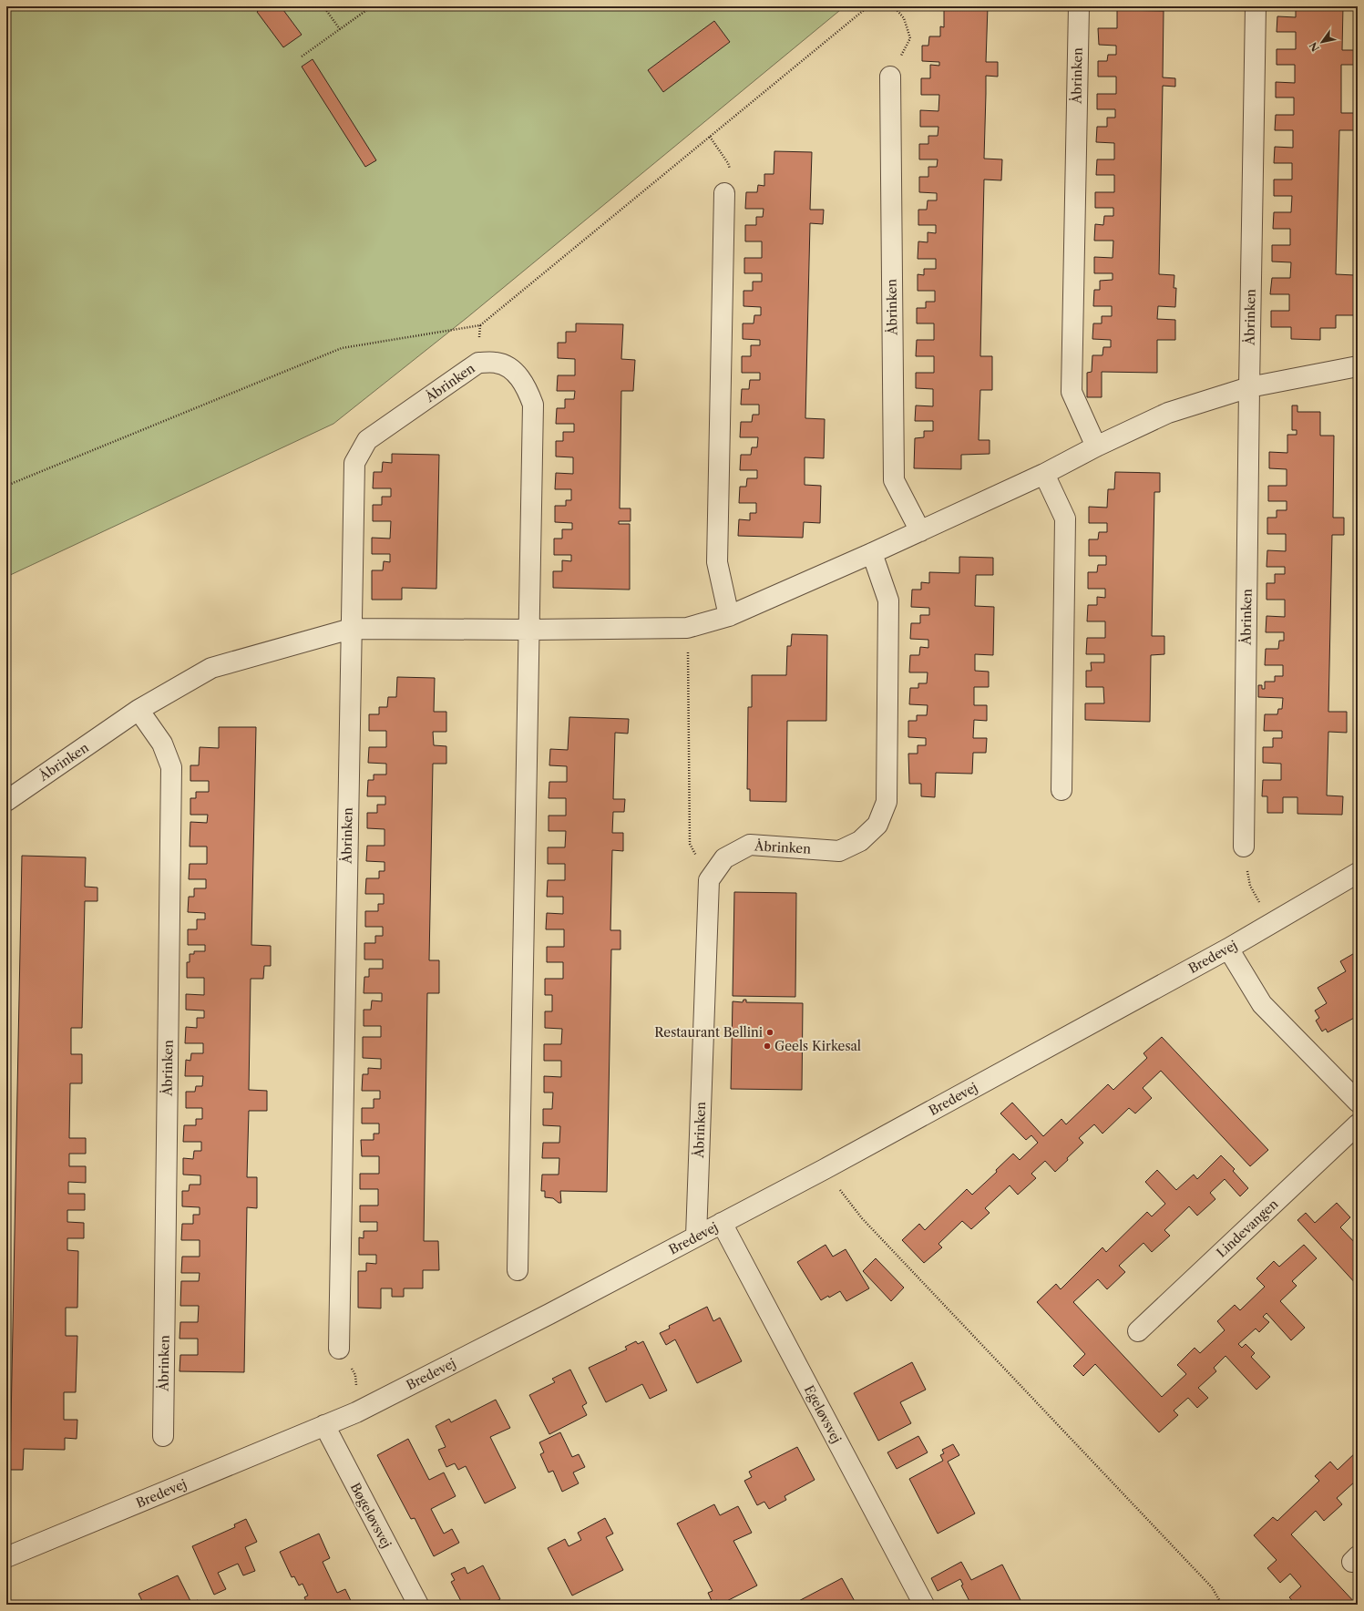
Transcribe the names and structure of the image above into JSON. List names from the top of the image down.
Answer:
{
  "streets": {
    "street": [
      "Åbrinken",
      "Bredevej",
      "Lindevangen",
      "Egeløvsvej",
      "Bøgeløvsvej"
    ]
  },
  "crossings": [
    ["Åbrinken", "Bredevej"],
    ["Bredevej", "Egeløvsvej"],
    ["Bredevej", "Bøgeløvsvej"]
  ],
  "places": ["Restaurant Bellini", "Geels Kirkesal"],
  "north": "bottom left"
}
